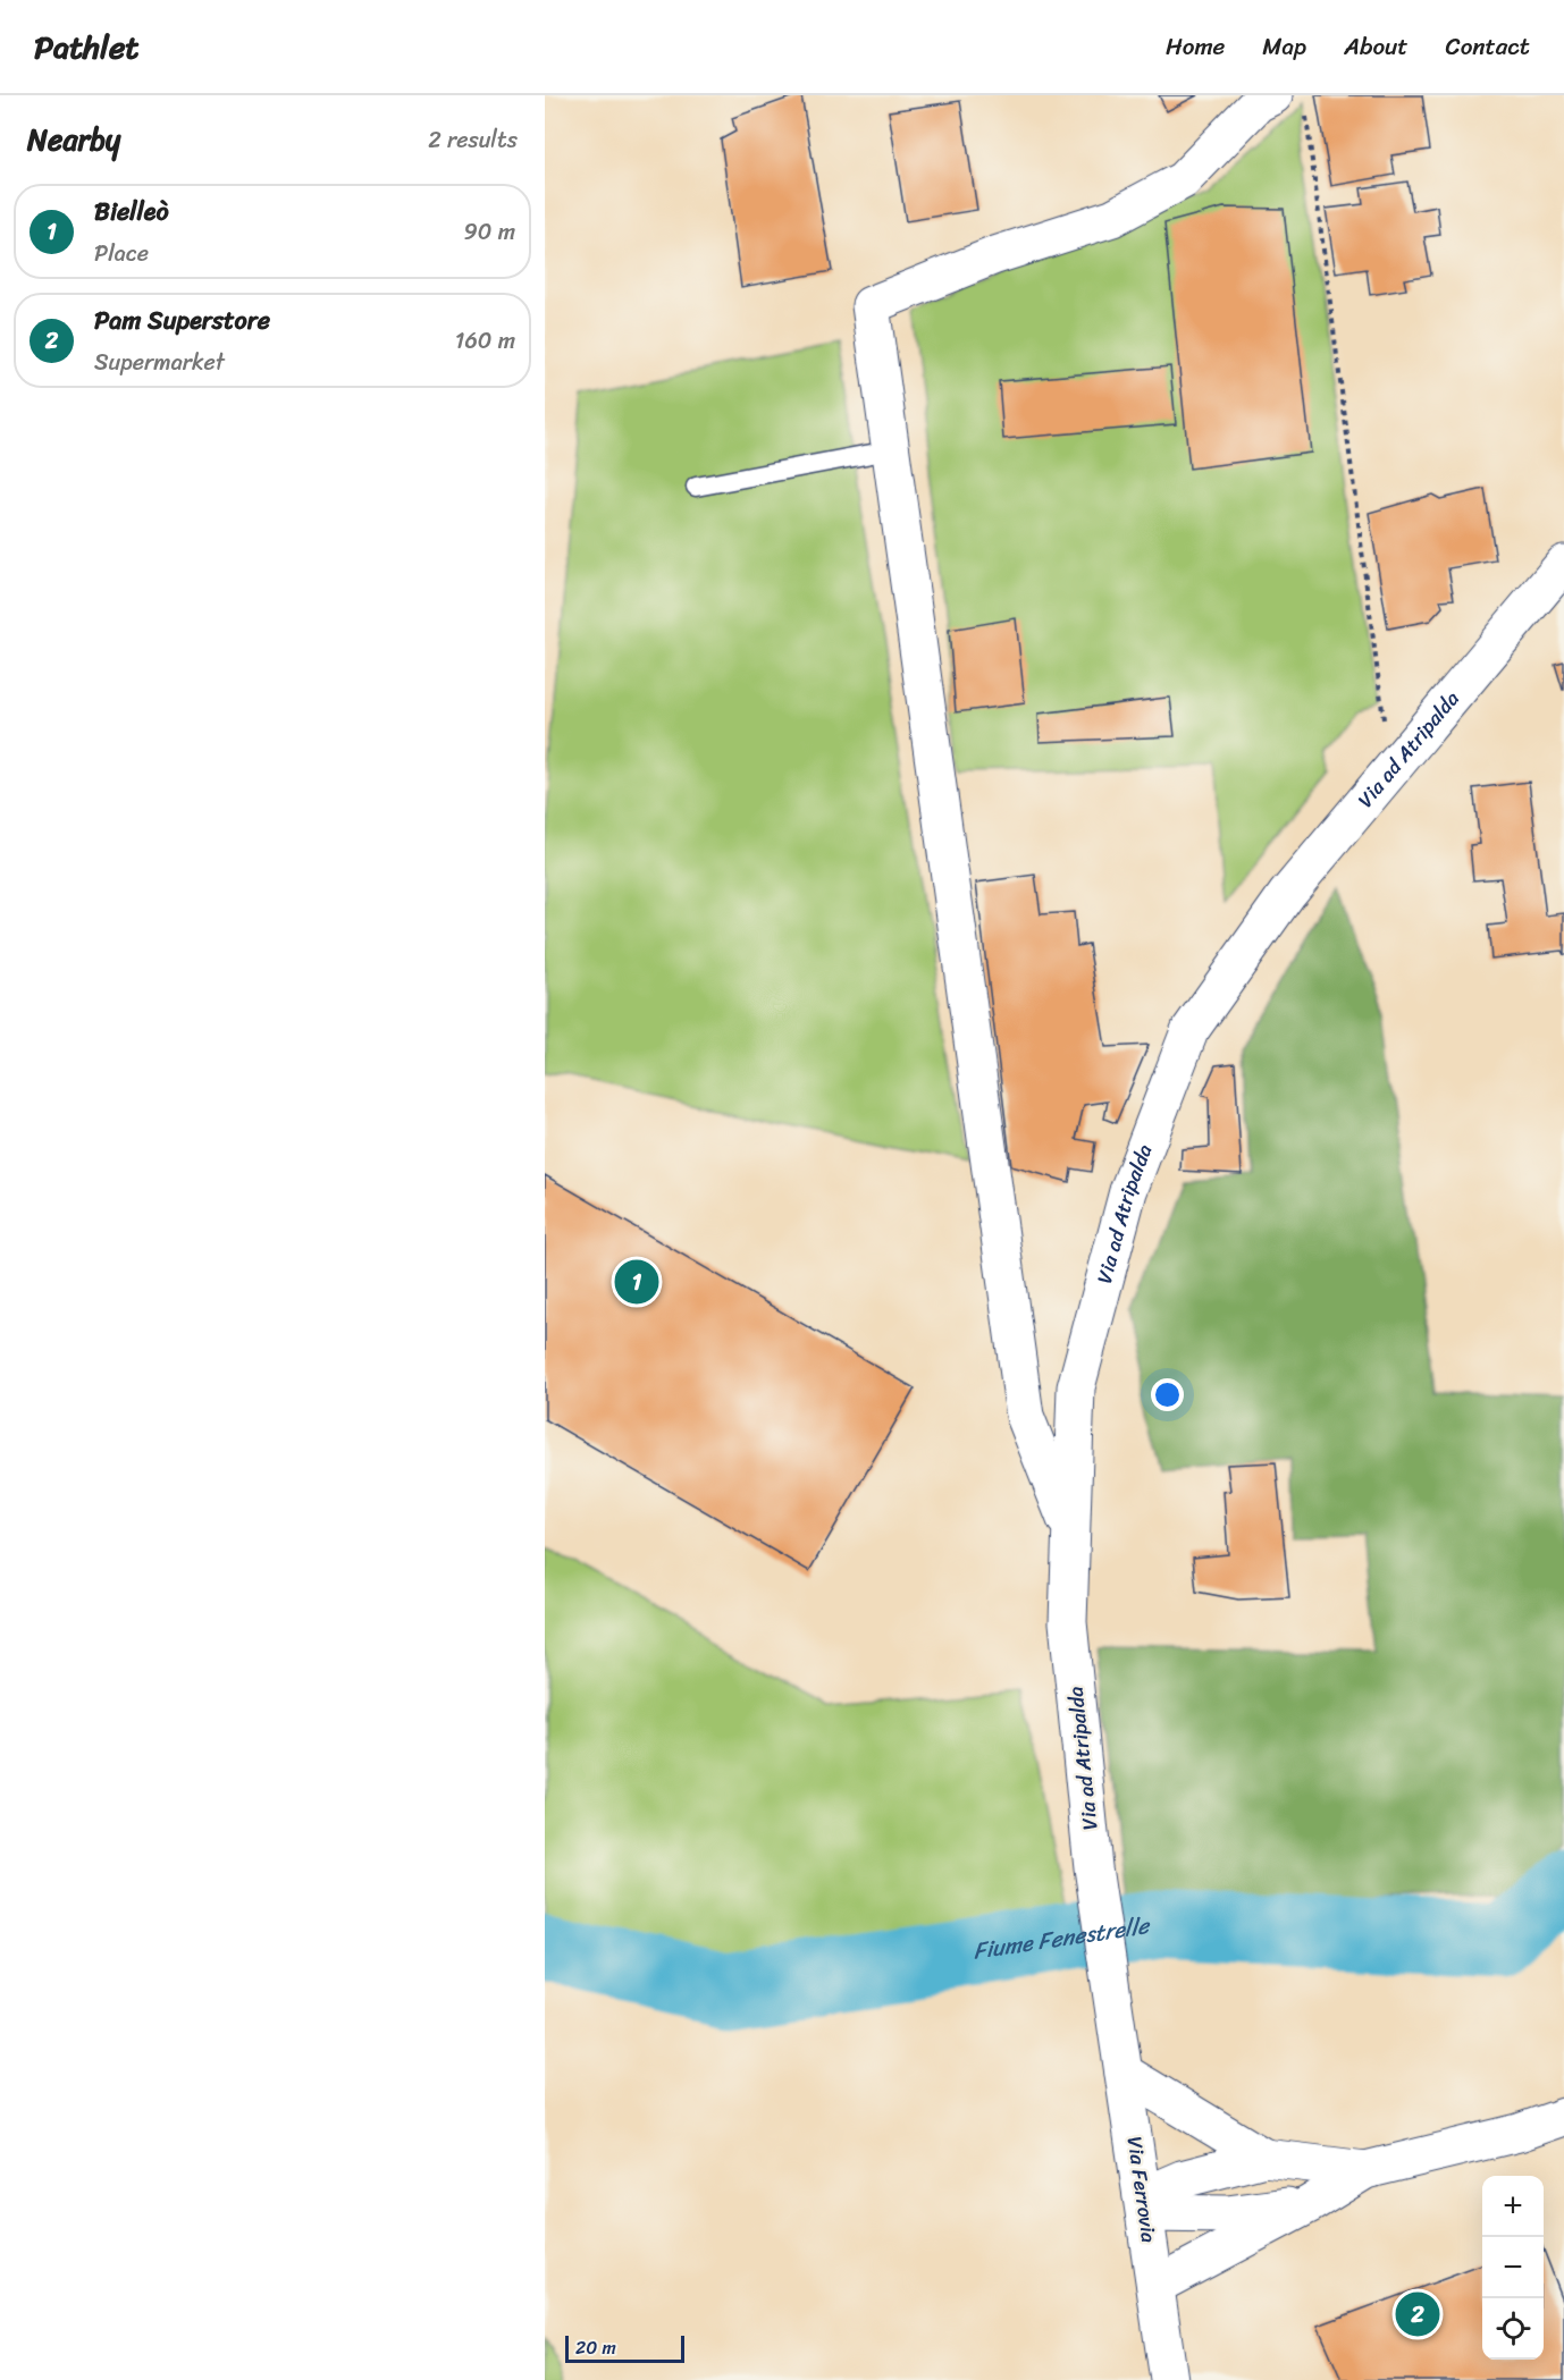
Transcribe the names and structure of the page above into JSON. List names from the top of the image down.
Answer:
{
  "streets": {
    "street": ["Via ad Atripalda", "Via Ferrovia"]
  },
  "crossings": [
    ["Via ad Atripalda", "Via Ferrovia"]
  ],
  "water": ["Fiume Fenestrelle"],
  "scale_bar": "20 m",
  "page": {
    "header": "Pathlet",
    "nav": [
      "Home",
      "Map",
      "About",
      "Contact"
    ],
    "heading": ["Nearby", "2 results"],
    "list": [
      {
        "mark": "1",
        "name": "Bielleò",
        "note": "Place",
        "value": "90 m"
      },
      {
        "mark": "2",
        "name": "Pam Superstore",
        "note": "Supermarket",
        "value": "160 m"
      }
    ],
    "pins": ["1", "2"],
    "map_buttons": ["+", "−"],
    "scale": "20 m"
  }
}
